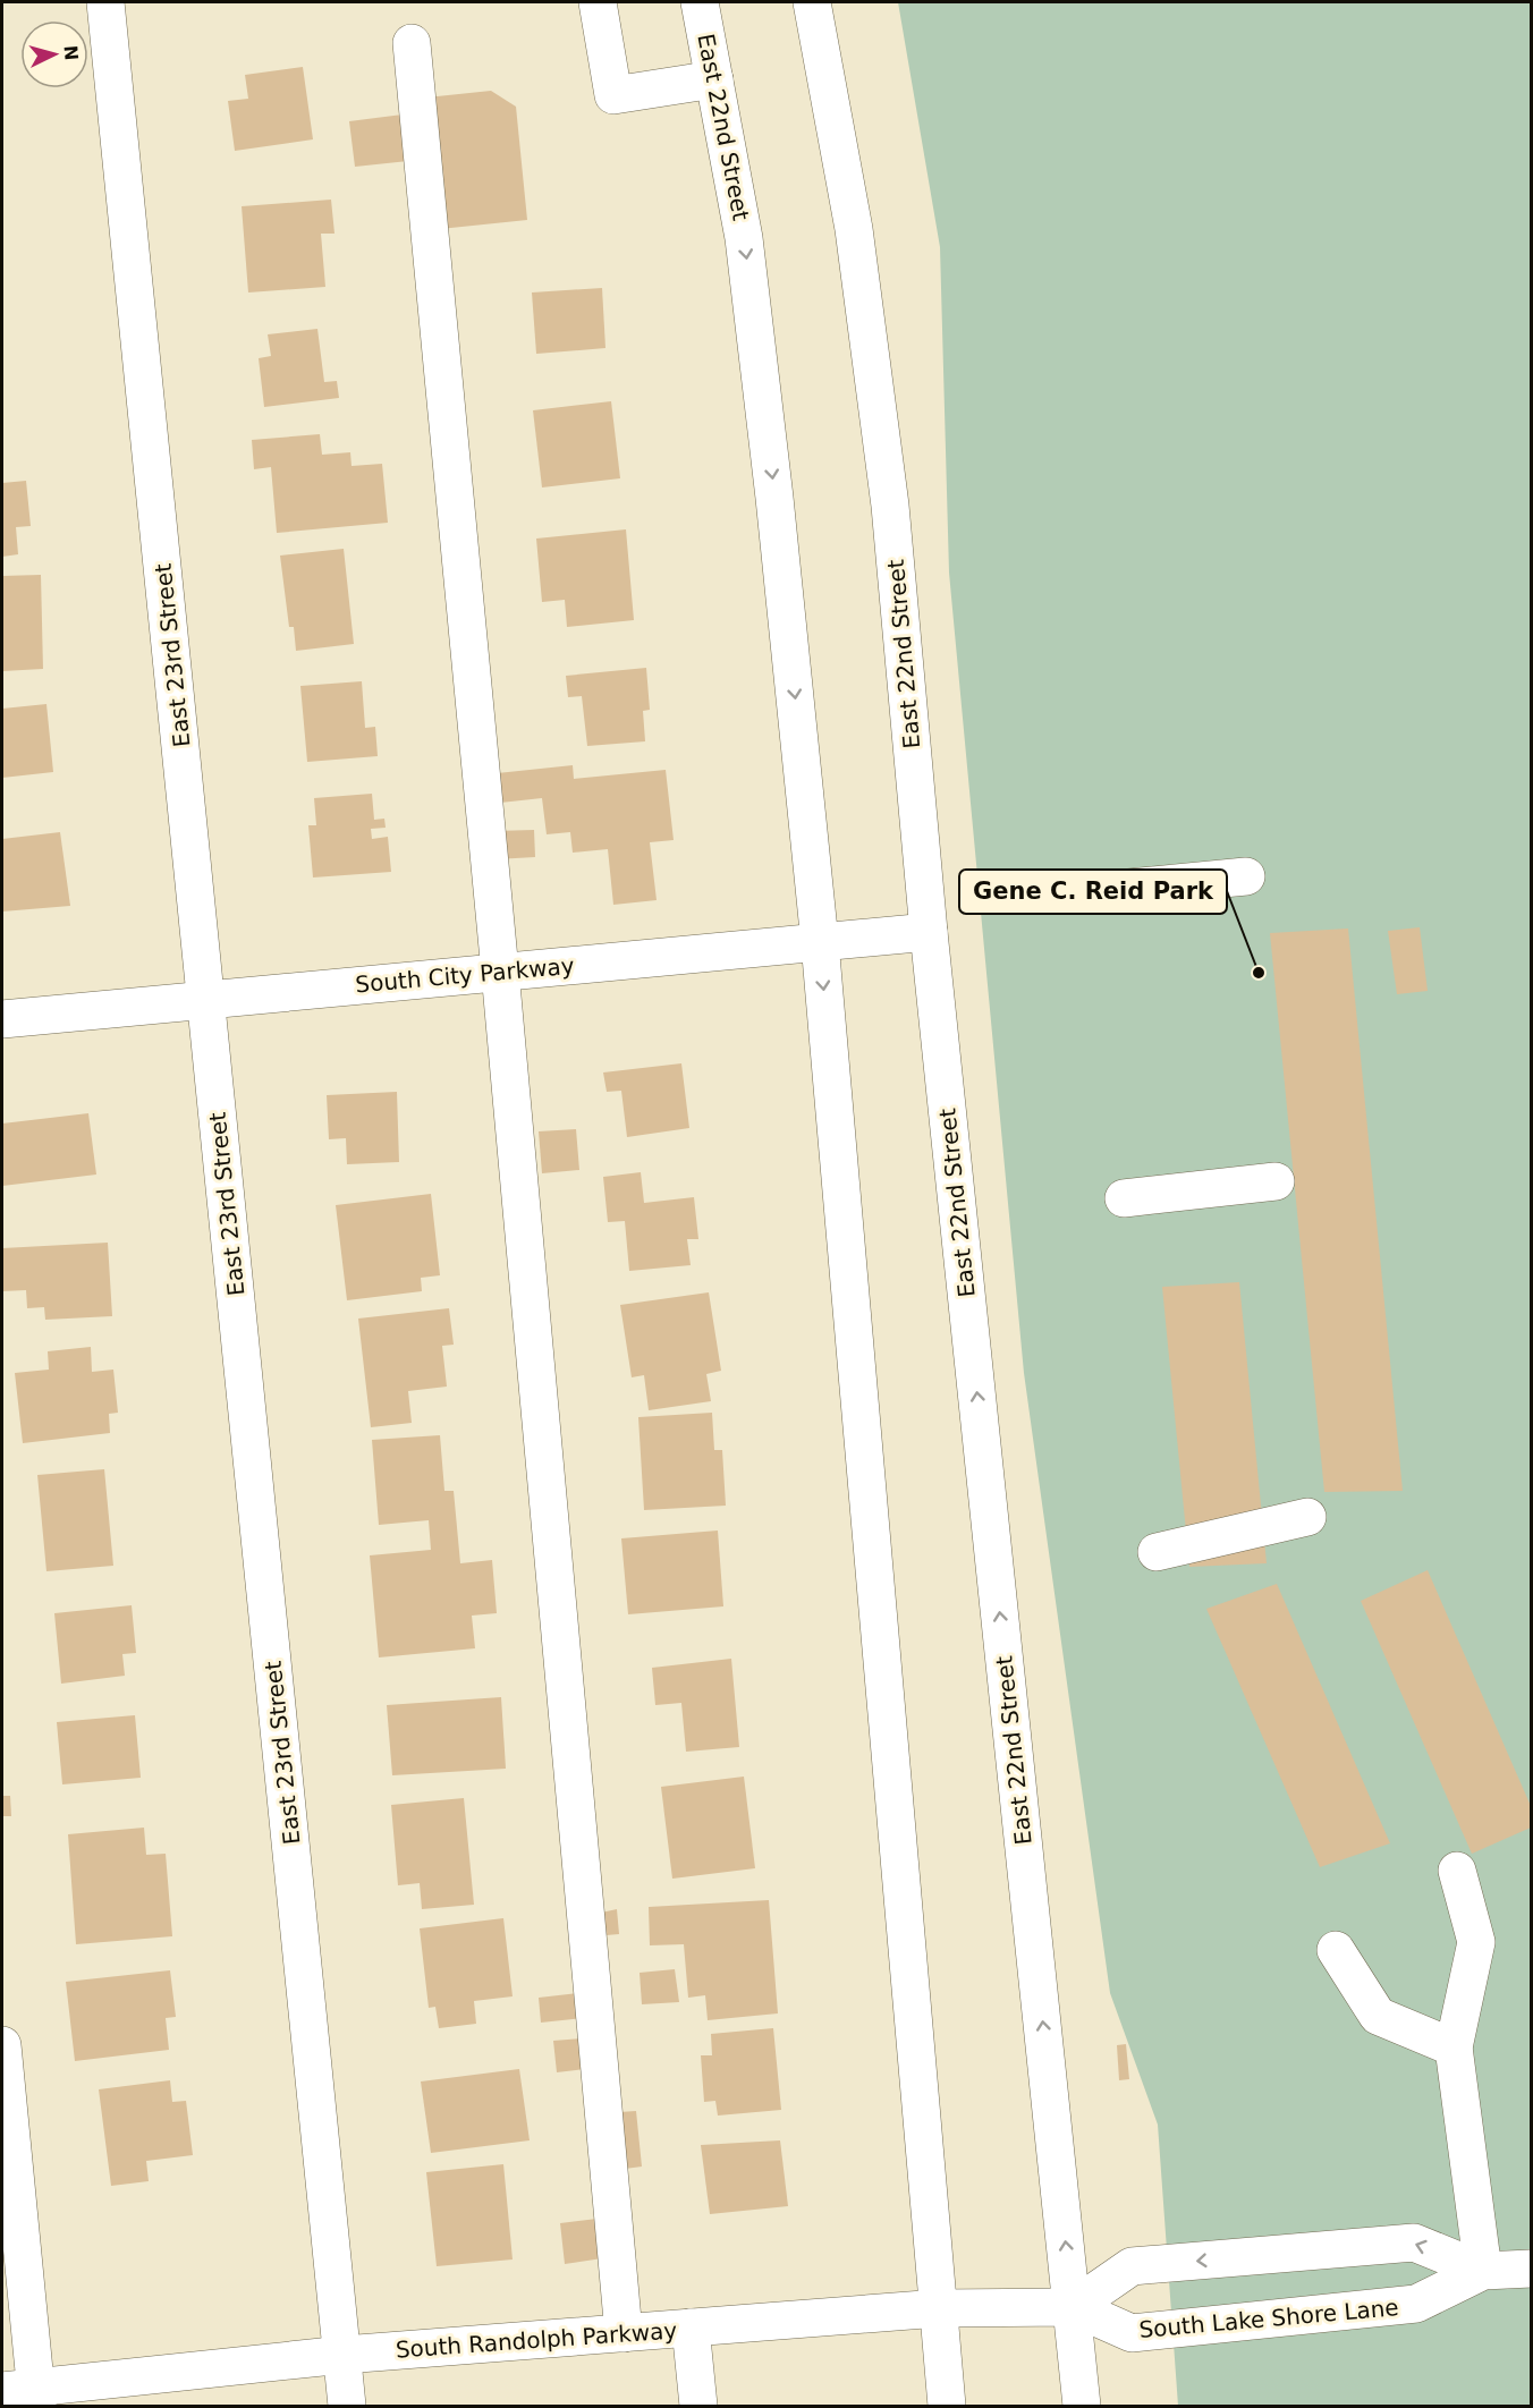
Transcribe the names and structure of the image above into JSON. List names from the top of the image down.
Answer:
{
  "streets": {
    "street": [
      "East 22nd Street",
      "East 23rd Street",
      "South City Parkway",
      "South Lake Shore Lane",
      "South Randolph Parkway"
    ]
  },
  "crossings": [
    ["East 22nd Street", "South City Parkway"],
    ["East 22nd Street", "South Lake Shore Lane"],
    ["East 22nd Street", "South Randolph Parkway"],
    ["East 23rd Street", "South City Parkway"],
    ["East 23rd Street", "South Randolph Parkway"],
    ["South Lake Shore Lane", "South Randolph Parkway"]
  ],
  "places": ["Gene C. Reid Park"],
  "north": "right"
}
